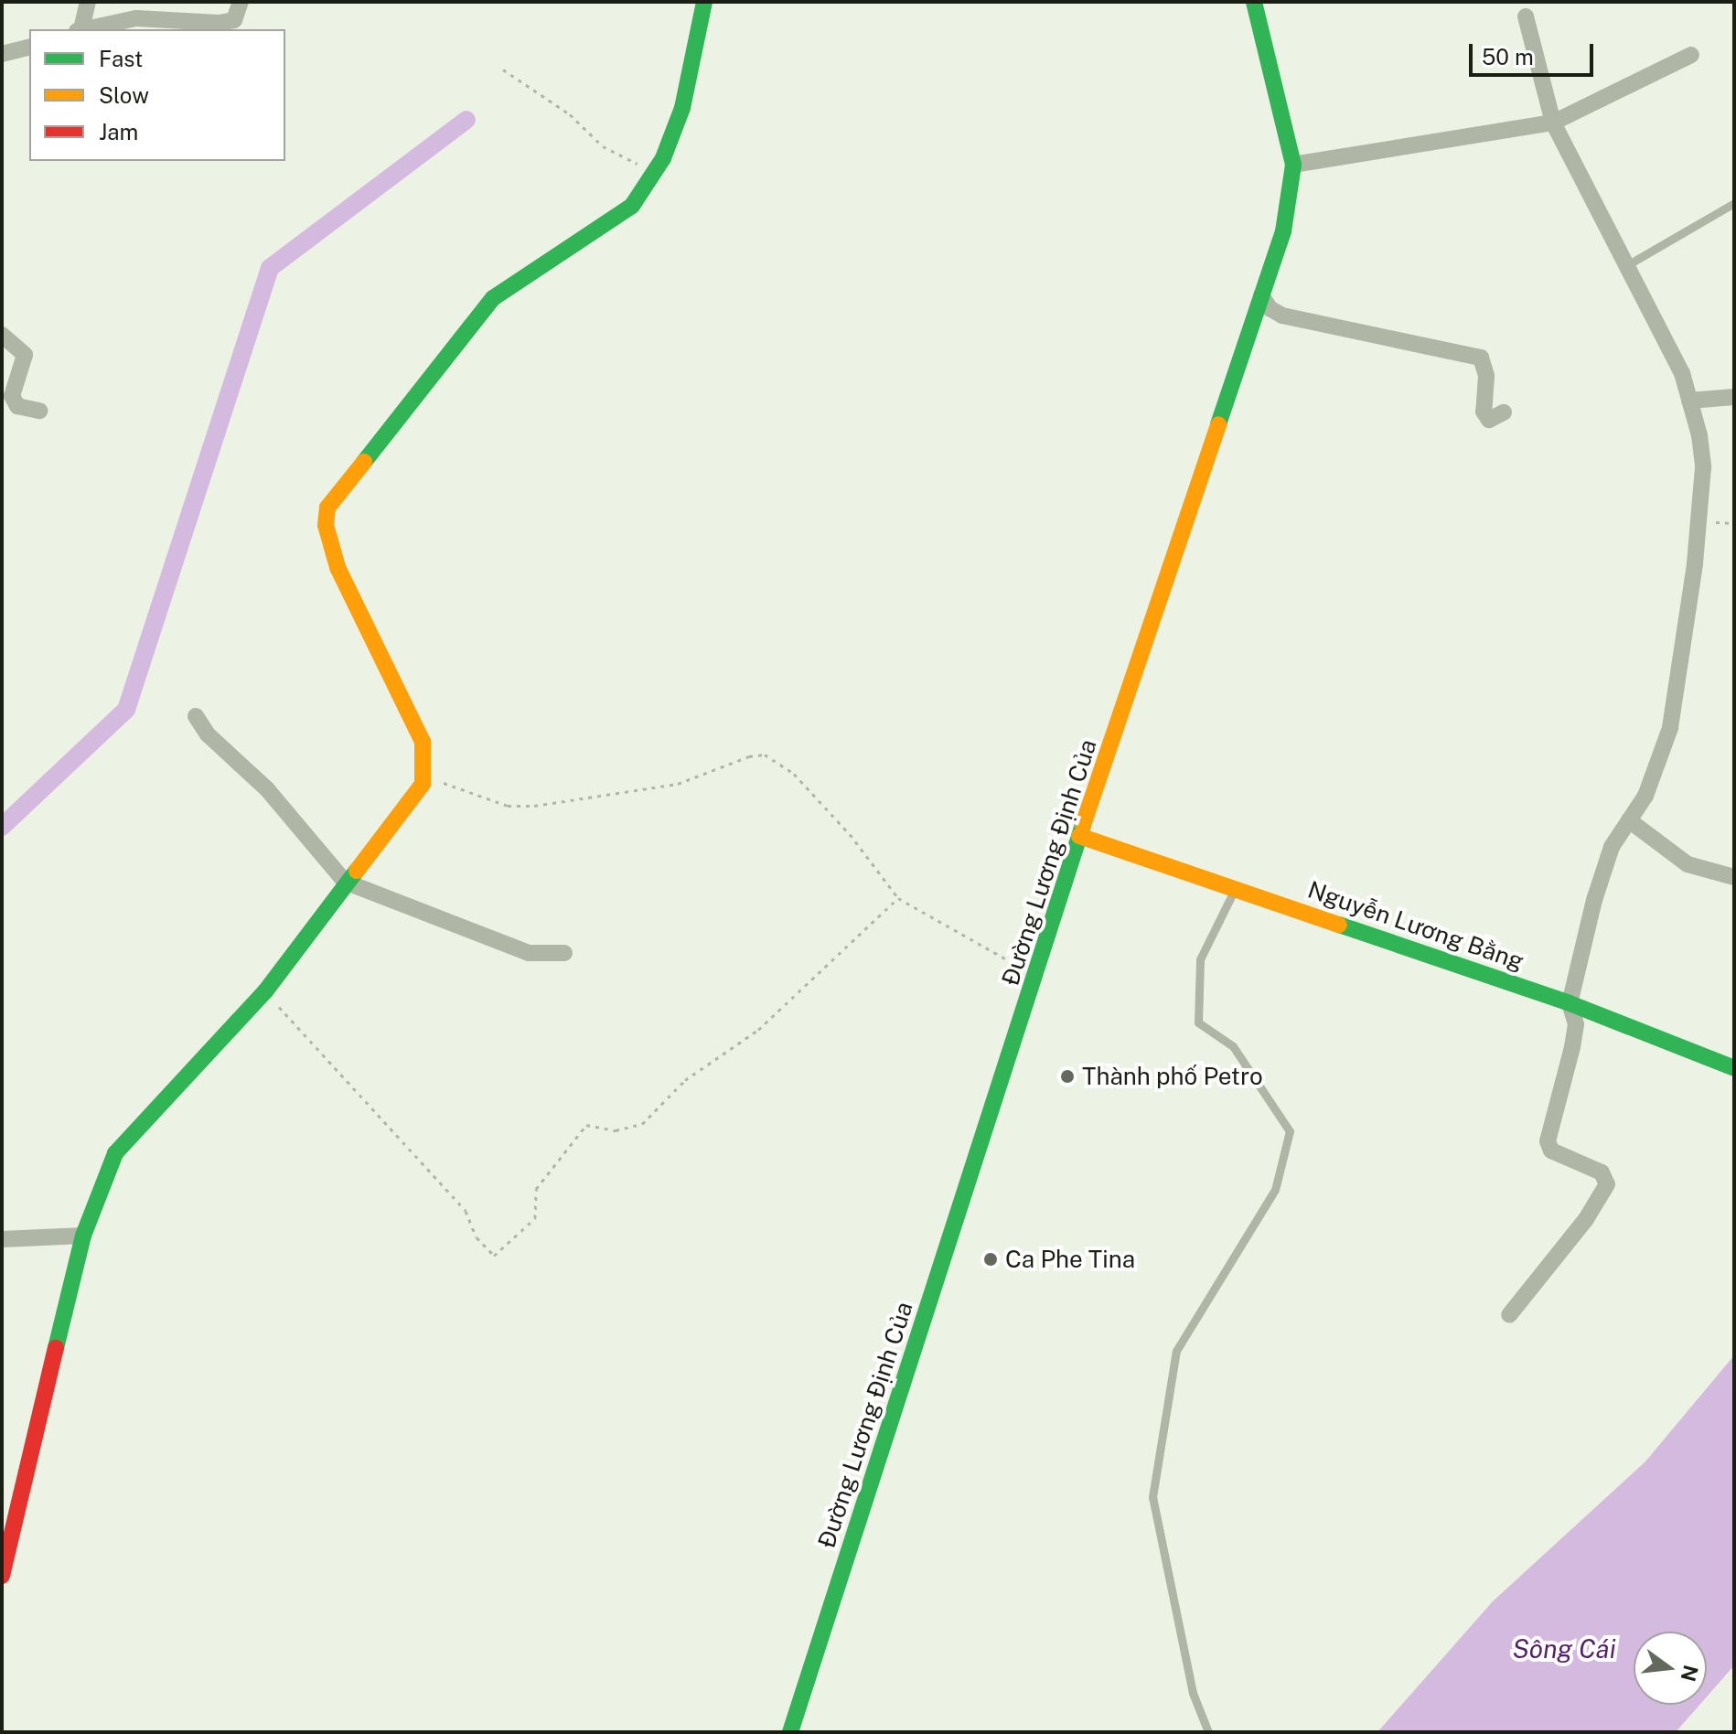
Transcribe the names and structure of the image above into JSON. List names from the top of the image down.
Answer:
{
  "streets": {
    "street": ["Đường Lương Định Của", "Nguyễn Lương Bằng"]
  },
  "crossings": [
    ["Đường Lương Định Của", "Nguyễn Lương Bằng"]
  ],
  "water": ["Sông Cái"],
  "places": ["Thành phố Petro", "Ca Phe Tina"],
  "legend": ["Fast", "Slow", "Jam"],
  "scale_bar": "50 m",
  "north": "right"
}
